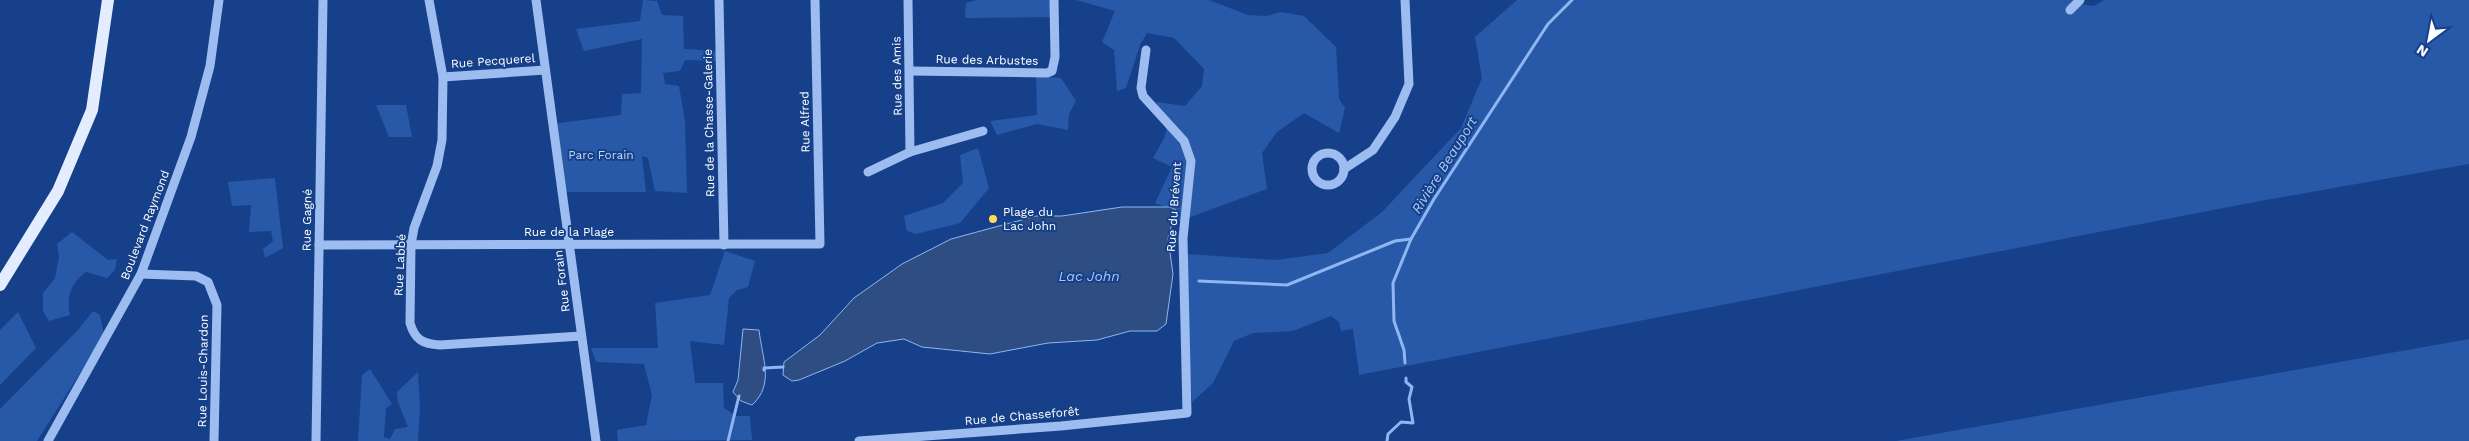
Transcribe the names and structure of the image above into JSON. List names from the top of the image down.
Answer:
{
  "streets": {
    "street": [
      "Rue des Arbustes",
      "Rue Pecquerel",
      "Rue des Amis",
      "Rue Alfred",
      "Rue de la Chasse-Galerie",
      "Rue du Brévent",
      "Rue Gagné",
      "Boulevard Raymond",
      "Rue de la Plage",
      "Rue Labbé",
      "Rue Forain",
      "Rue Louis-Chardon",
      "Rue de Chasseforêt"
    ]
  },
  "crossings": [
    ["Rue des Arbustes", "Rue des Amis"],
    ["Rue Pecquerel", "Rue Labbé"],
    ["Rue Pecquerel", "Rue Forain"],
    ["Rue Alfred", "Rue de la Plage"],
    ["Rue de la Chasse-Galerie", "Rue de la Plage"],
    ["Rue du Brévent", "Rue de Chasseforêt"],
    ["Rue Gagné", "Rue de la Plage"],
    ["Boulevard Raymond", "Rue Louis-Chardon"],
    ["Rue de la Plage", "Rue Labbé"],
    ["Rue de la Plage", "Rue Forain"],
    ["Rue Labbé", "Rue Forain"]
  ],
  "water": ["Rivière Beauport", "Lac John"],
  "parks": ["Parc Forain"],
  "places": ["Plage du Lac John"],
  "north": "bottom left"
}
